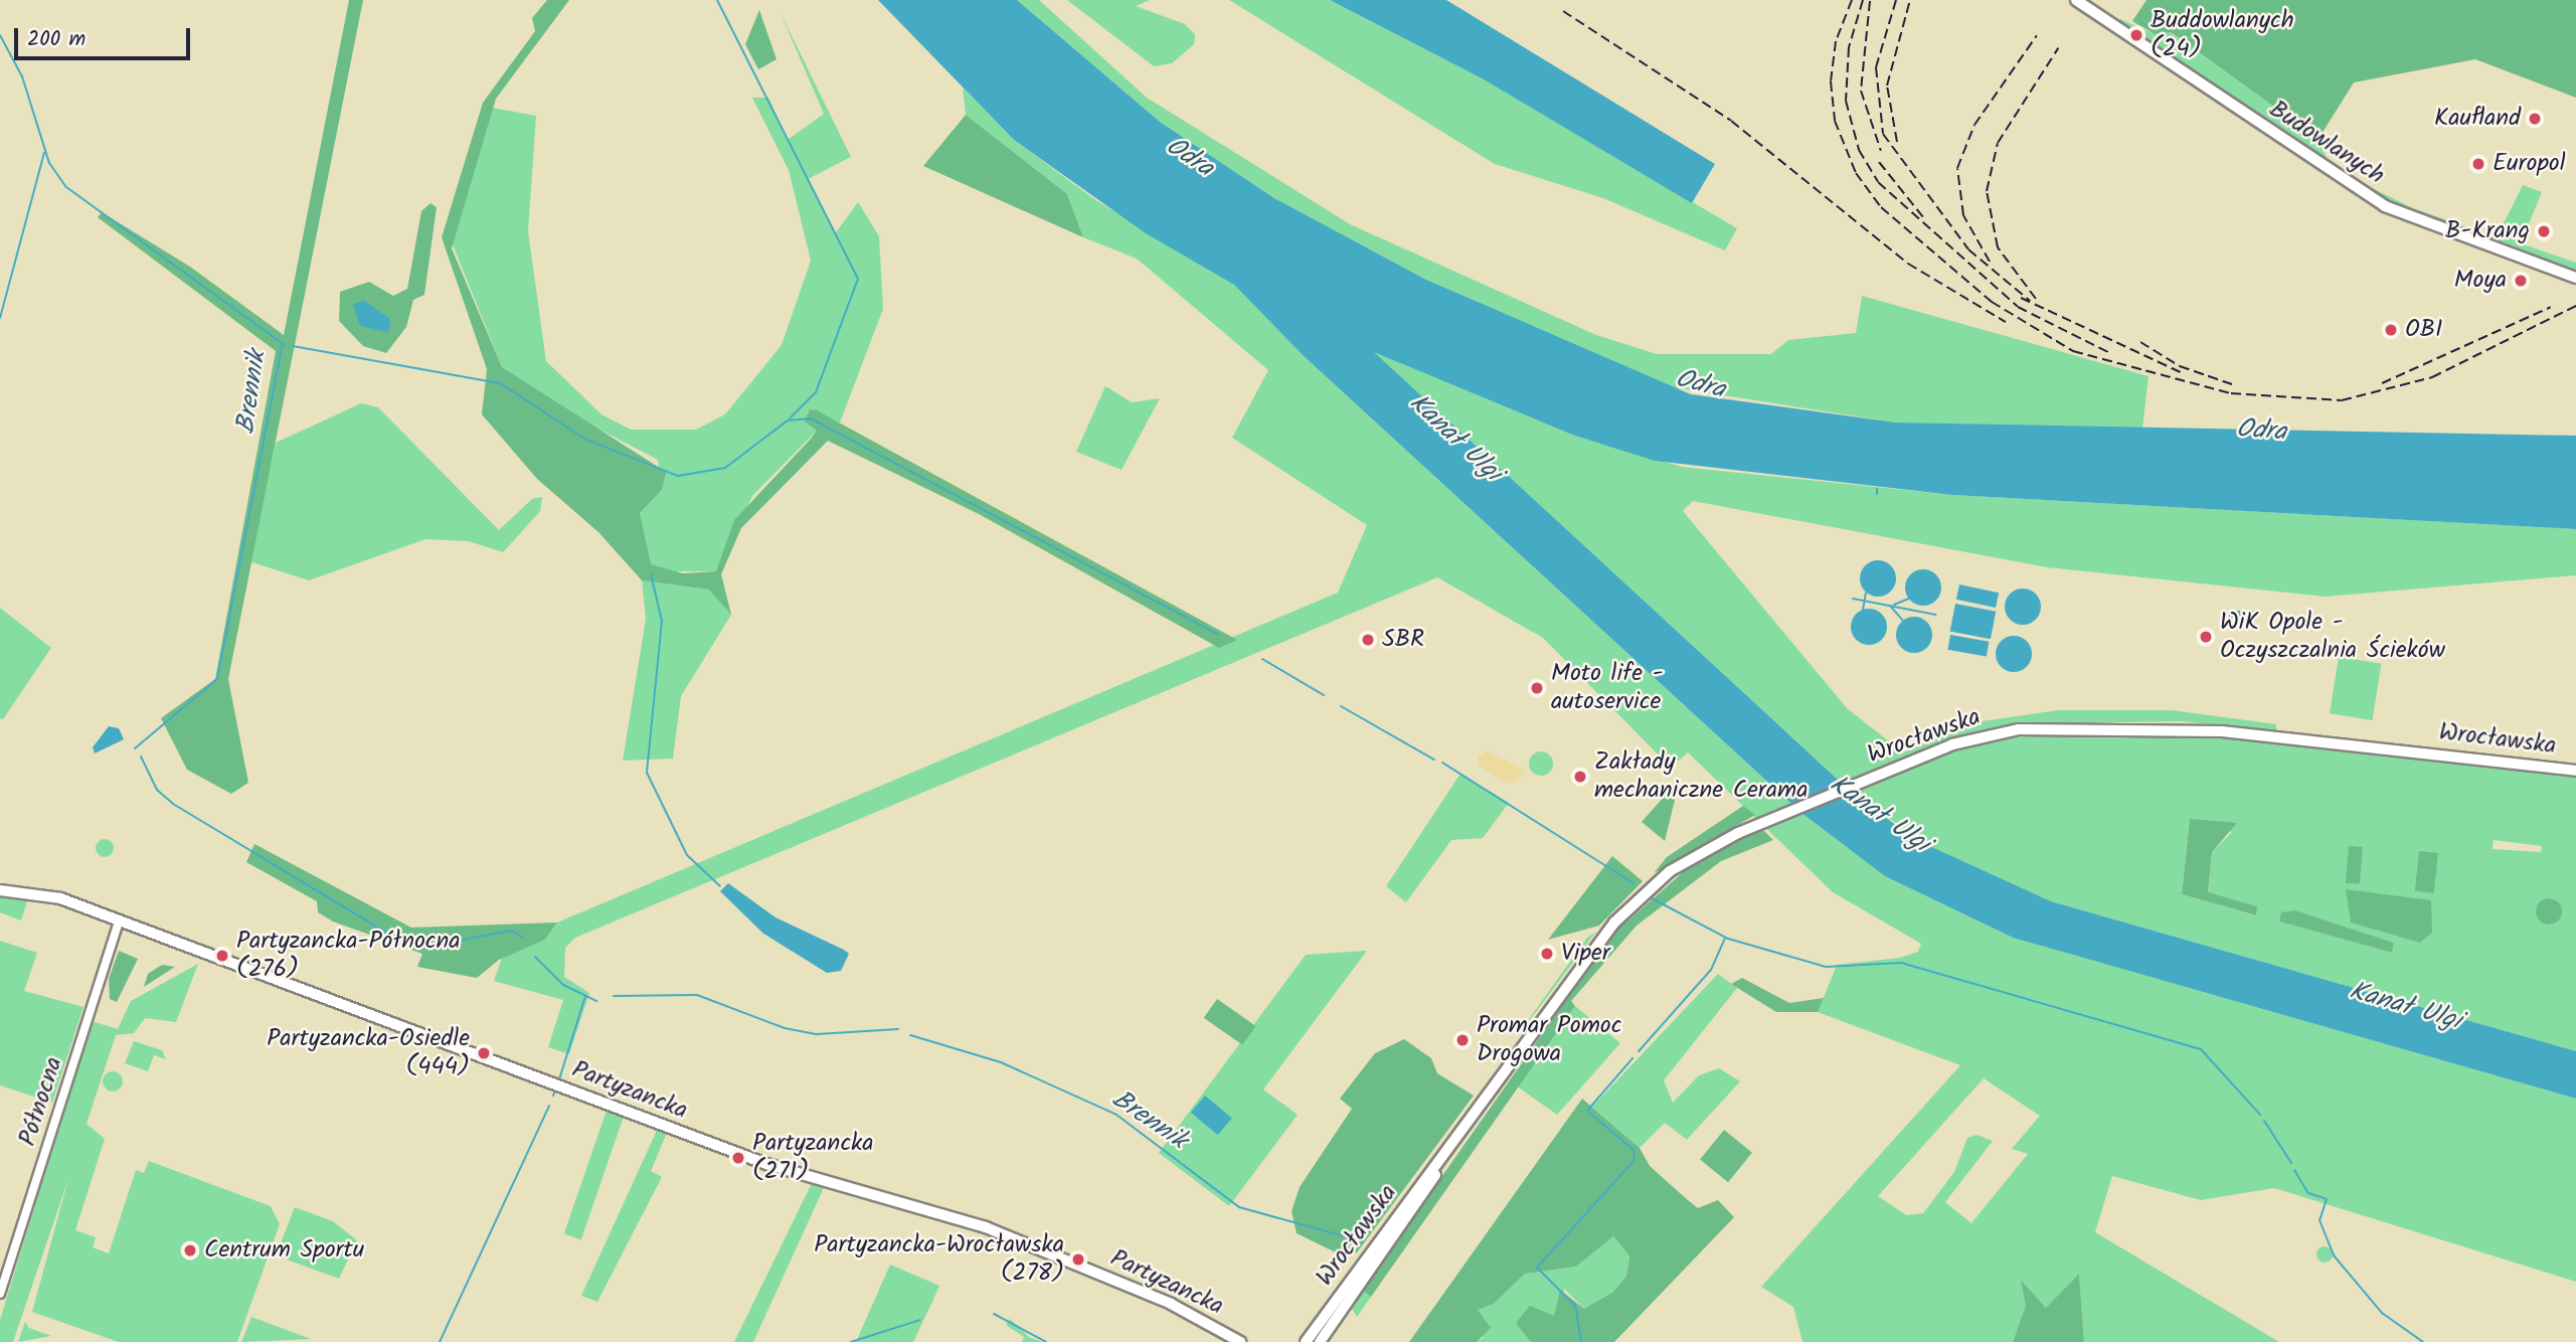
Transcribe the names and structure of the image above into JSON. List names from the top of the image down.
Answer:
{
  "streets": {
    "main road": ["Budowlanych", "Wrocławska", "Partyzancka"],
    "street": ["Północna"]
  },
  "crossings": [
    ["Partyzancka", "Północna"]
  ],
  "water": ["Odra", "Brennik", "Kanał Ulgi"],
  "places": [
    "Buddowlanych (24)",
    "Kaufland",
    "Europol",
    "B-Krang",
    "Moya",
    "OBI",
    "WiK Opole - Oczyszczalnia Ścieków",
    "SBR",
    "Moto life - autoservice",
    "Zakłady mechaniczne Cerama",
    "Viper",
    "Partyzancka-Północna (276)",
    "Promar Pomoc Drogowa",
    "Partyzancka-Osiedle (444)",
    "Partyzancka (271)",
    "Centrum Sportu",
    "Partyzancka-Wrocławska (278)"
  ],
  "scale_bar": "200 m"
}
